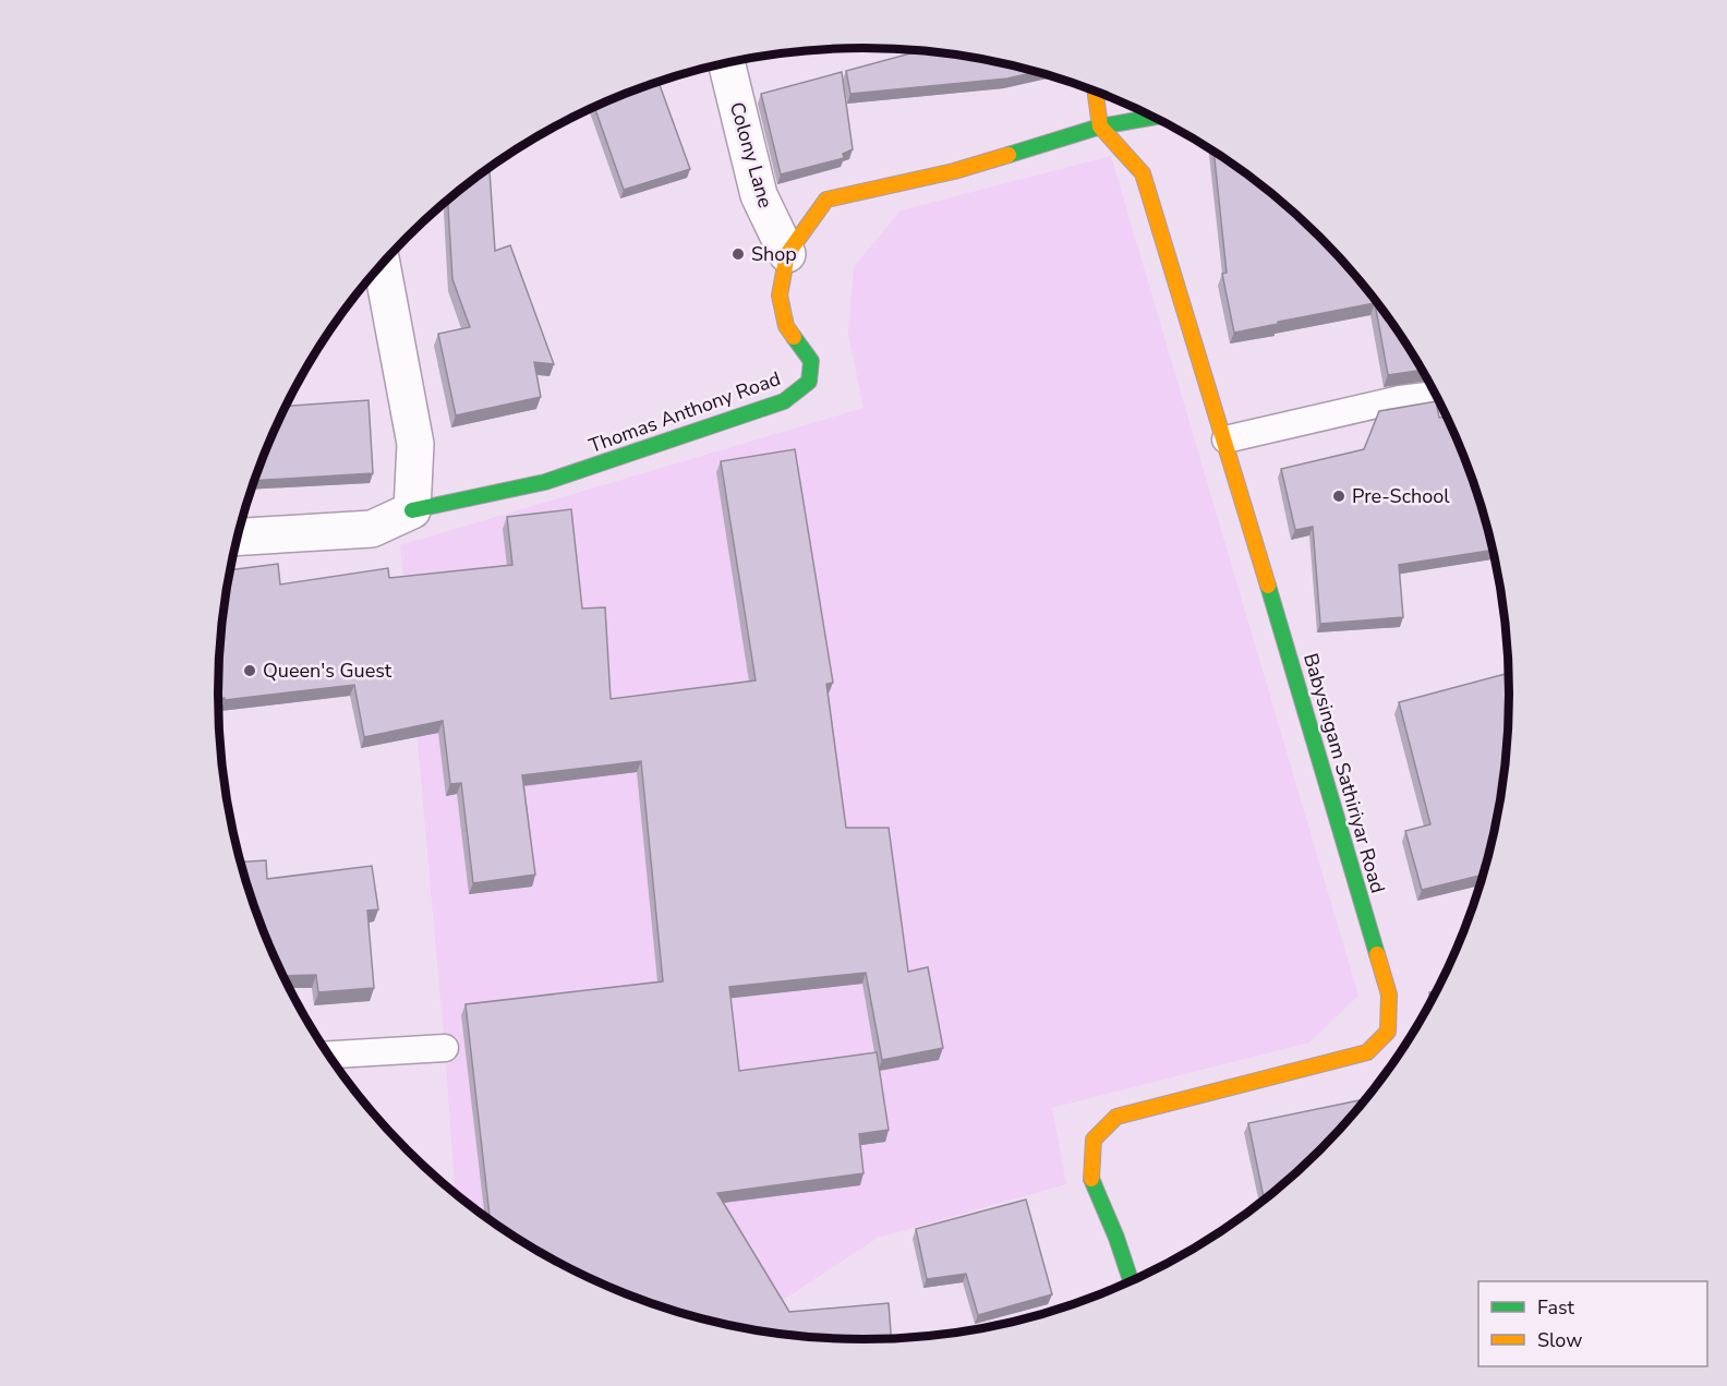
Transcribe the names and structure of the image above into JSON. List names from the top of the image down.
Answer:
{
  "streets": {
    "street": ["Colony Lane", "Thomas Anthony Road", "Babysingam Sathiriyar Road"]
  },
  "crossings": [
    ["Colony Lane", "Thomas Anthony Road"],
    ["Thomas Anthony Road", "Babysingam Sathiriyar Road"]
  ],
  "places": ["Shop", "Pre-School", "Queen's Guest"],
  "legend": ["Fast", "Slow"]
}
